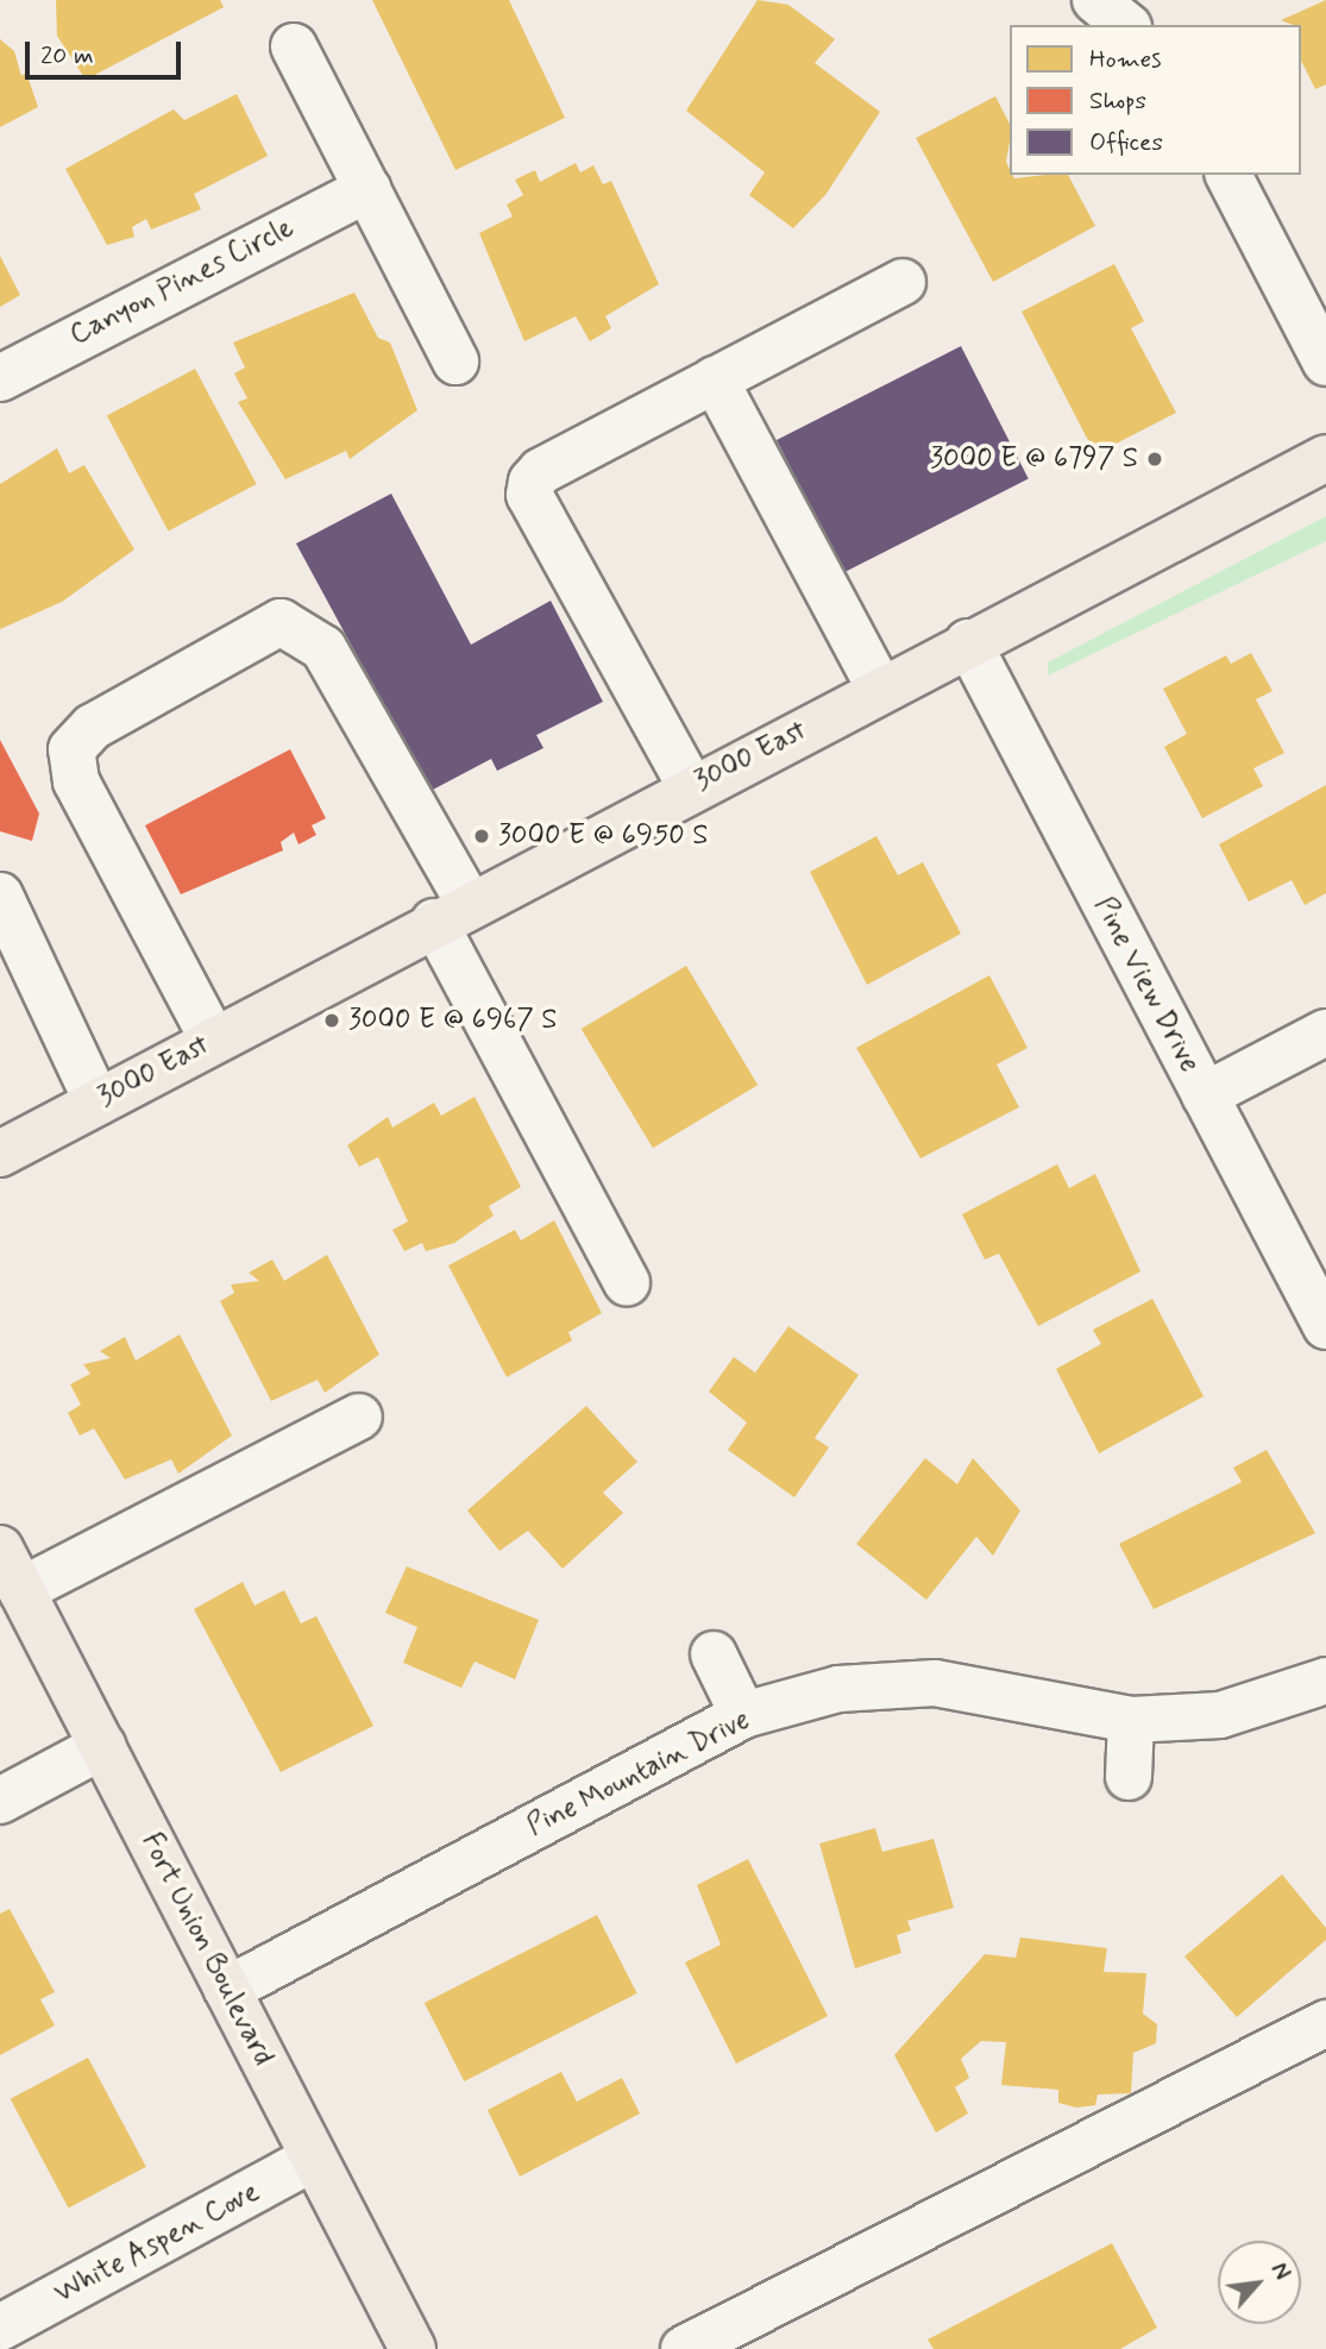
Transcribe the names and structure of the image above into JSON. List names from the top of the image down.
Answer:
{
  "streets": {
    "main road": ["3000 East", "Fort Union Boulevard"],
    "street": [
      "Canyon Pines Circle",
      "Pine View Drive",
      "Pine Mountain Drive",
      "White Aspen Cove"
    ]
  },
  "crossings": [
    ["3000 East", "Pine View Drive"],
    ["Pine Mountain Drive", "Fort Union Boulevard"],
    ["Fort Union Boulevard", "White Aspen Cove"]
  ],
  "places": ["3000 E @ 6797 S", "3000 E @ 6950 S", "3000 E @ 6967 S"],
  "legend": ["Homes", "Shops", "Offices"],
  "scale_bar": "20 m",
  "north": "top right"
}
